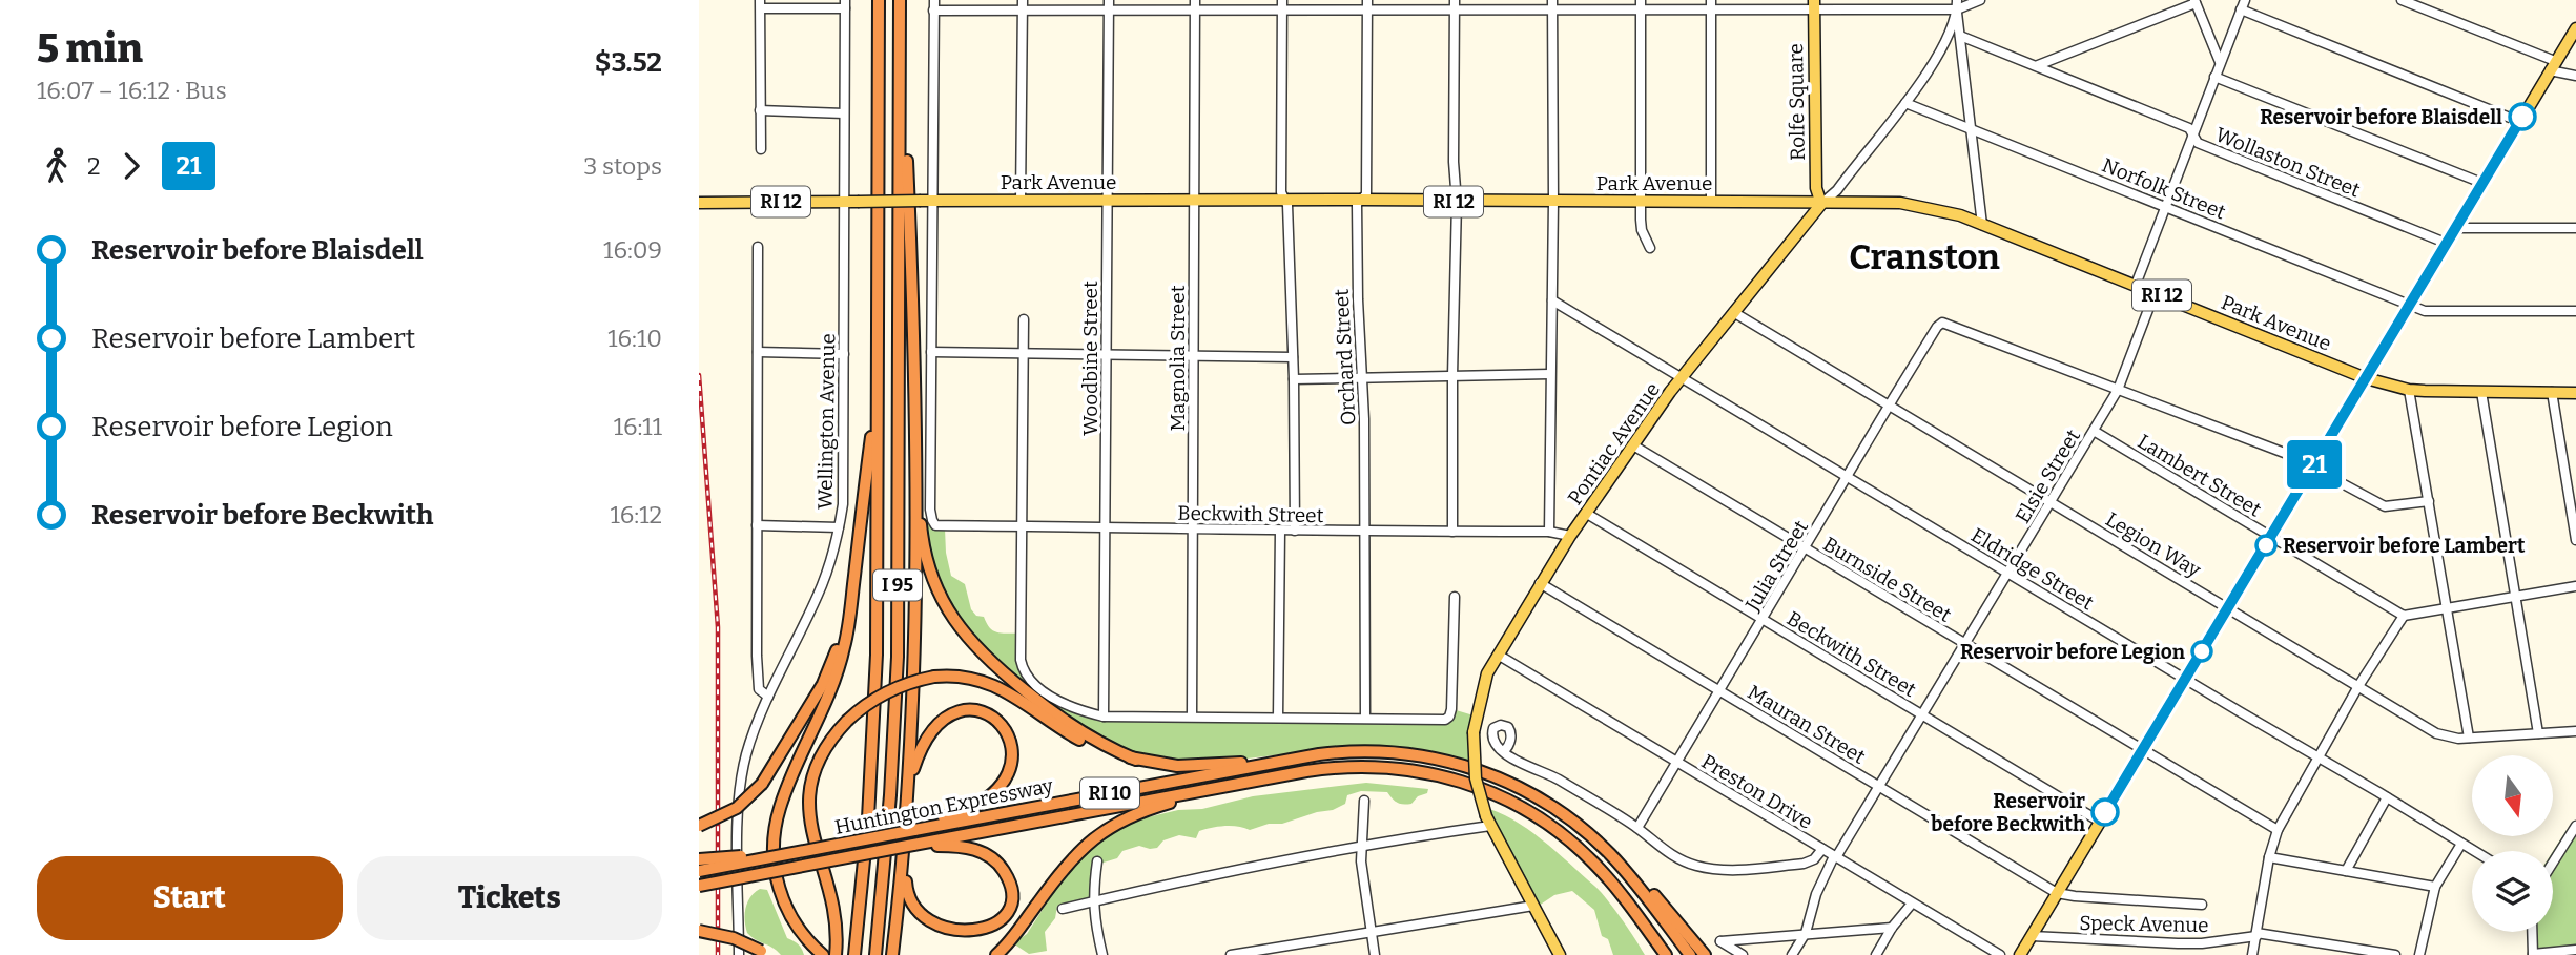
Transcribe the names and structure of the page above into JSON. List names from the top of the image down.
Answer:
{
  "streets": {
    "highway": ["I 95", "RI 10", "Huntington Expressway"],
    "main road": [
      "Rolfe Square",
      "Park Avenue",
      "RI 12",
      "Pontiac Avenue"
    ],
    "street": [
      "Wollaston Street",
      "Norfolk Street",
      "Orchard Street",
      "Woodbine Street",
      "Magnolia Street",
      "Wellington Avenue",
      "Lambert Street",
      "Elsie Street",
      "Beckwith Street",
      "Legion Way",
      "Julia Street",
      "Eldridge Street",
      "Burnside Street",
      "Mauran Street",
      "Preston Drive",
      "Speck Avenue"
    ]
  },
  "crossings": [
    ["Rolfe Square", "Park Avenue"],
    ["Rolfe Square", "Pontiac Avenue"],
    ["Park Avenue", "Orchard Street"],
    ["Park Avenue", "Woodbine Street"],
    ["Park Avenue", "Magnolia Street"],
    ["Park Avenue", "Wellington Avenue"],
    ["Park Avenue", "Pontiac Avenue"],
    ["Park Avenue", "Elsie Street"],
    ["Norfolk Street", "Pontiac Avenue"],
    ["Orchard Street", "Beckwith Street"],
    ["Woodbine Street", "Beckwith Street"],
    ["Magnolia Street", "Beckwith Street"],
    ["Pontiac Avenue", "Beckwith Street"],
    ["Pontiac Avenue", "Legion Way"],
    ["Pontiac Avenue", "Eldridge Street"],
    ["Pontiac Avenue", "Burnside Street"],
    ["Pontiac Avenue", "Mauran Street"],
    ["Pontiac Avenue", "Preston Drive"],
    ["Lambert Street", "Elsie Street"],
    ["Elsie Street", "Beckwith Street"],
    ["Elsie Street", "Legion Way"],
    ["Elsie Street", "Julia Street"],
    ["Elsie Street", "Eldridge Street"],
    ["Elsie Street", "Burnside Street"],
    ["Elsie Street", "Mauran Street"],
    ["Elsie Street", "Preston Drive"],
    ["Beckwith Street", "Julia Street"],
    ["Legion Way", "Julia Street"],
    ["Julia Street", "Eldridge Street"],
    ["Julia Street", "Burnside Street"],
    ["Julia Street", "Mauran Street"],
    ["Julia Street", "Preston Drive"]
  ],
  "districts": ["Cranston"],
  "places": [
    "Reservoir before Blaisdell",
    "Reservoir before Lambert",
    "Reservoir before Legion",
    "Reservoir before Beckwith"
  ],
  "lines": ["bus line 21"],
  "north": "bottom",
  "page": {
    "heading": ["5 min", "16:07 – 16:12 · Bus", "$3.52"],
    "on_map": "21",
    "legs": ["2", "21", "3 stops"],
    "list": [
      {
        "name": "Reservoir before Blaisdell",
        "value": "16:09"
      },
      {
        "name": "Reservoir before Lambert",
        "value": "16:10"
      },
      {
        "name": "Reservoir before Legion",
        "value": "16:11"
      },
      {
        "name": "Reservoir before Beckwith",
        "value": "16:12"
      }
    ],
    "buttons": ["Start", "Tickets"]
  }
}
